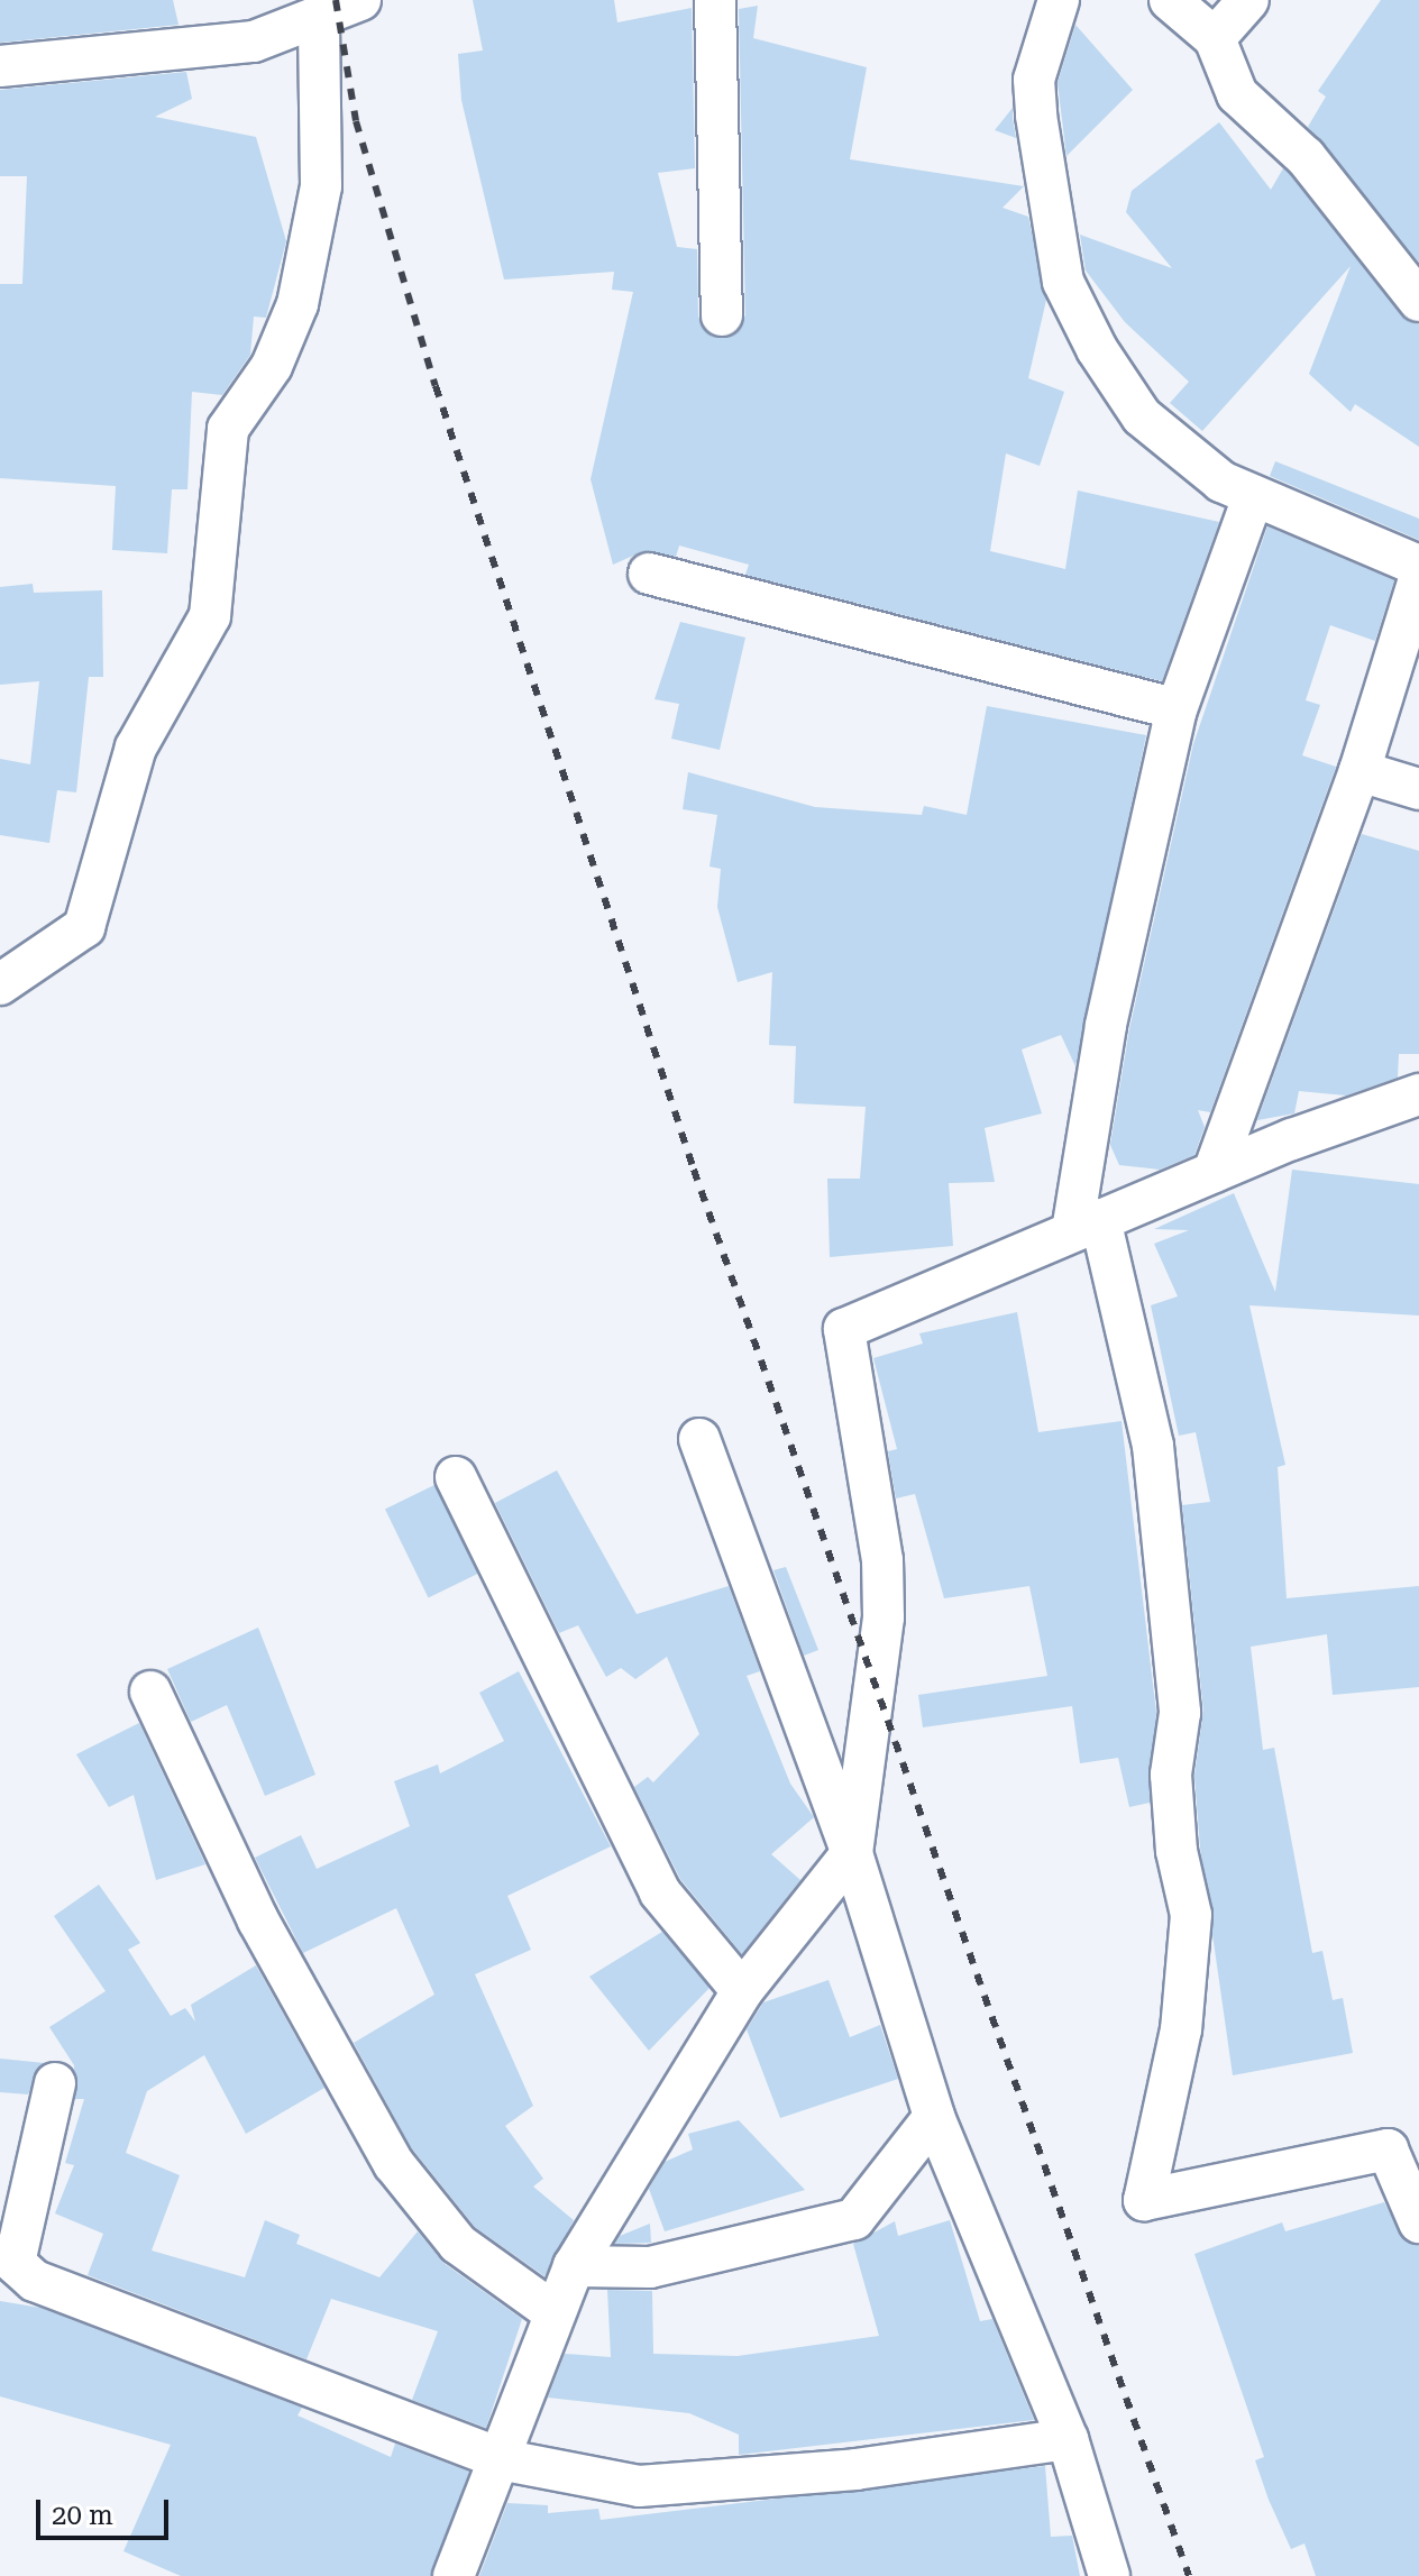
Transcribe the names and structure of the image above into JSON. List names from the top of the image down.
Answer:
{
  "scale_bar": "20 m"
}
